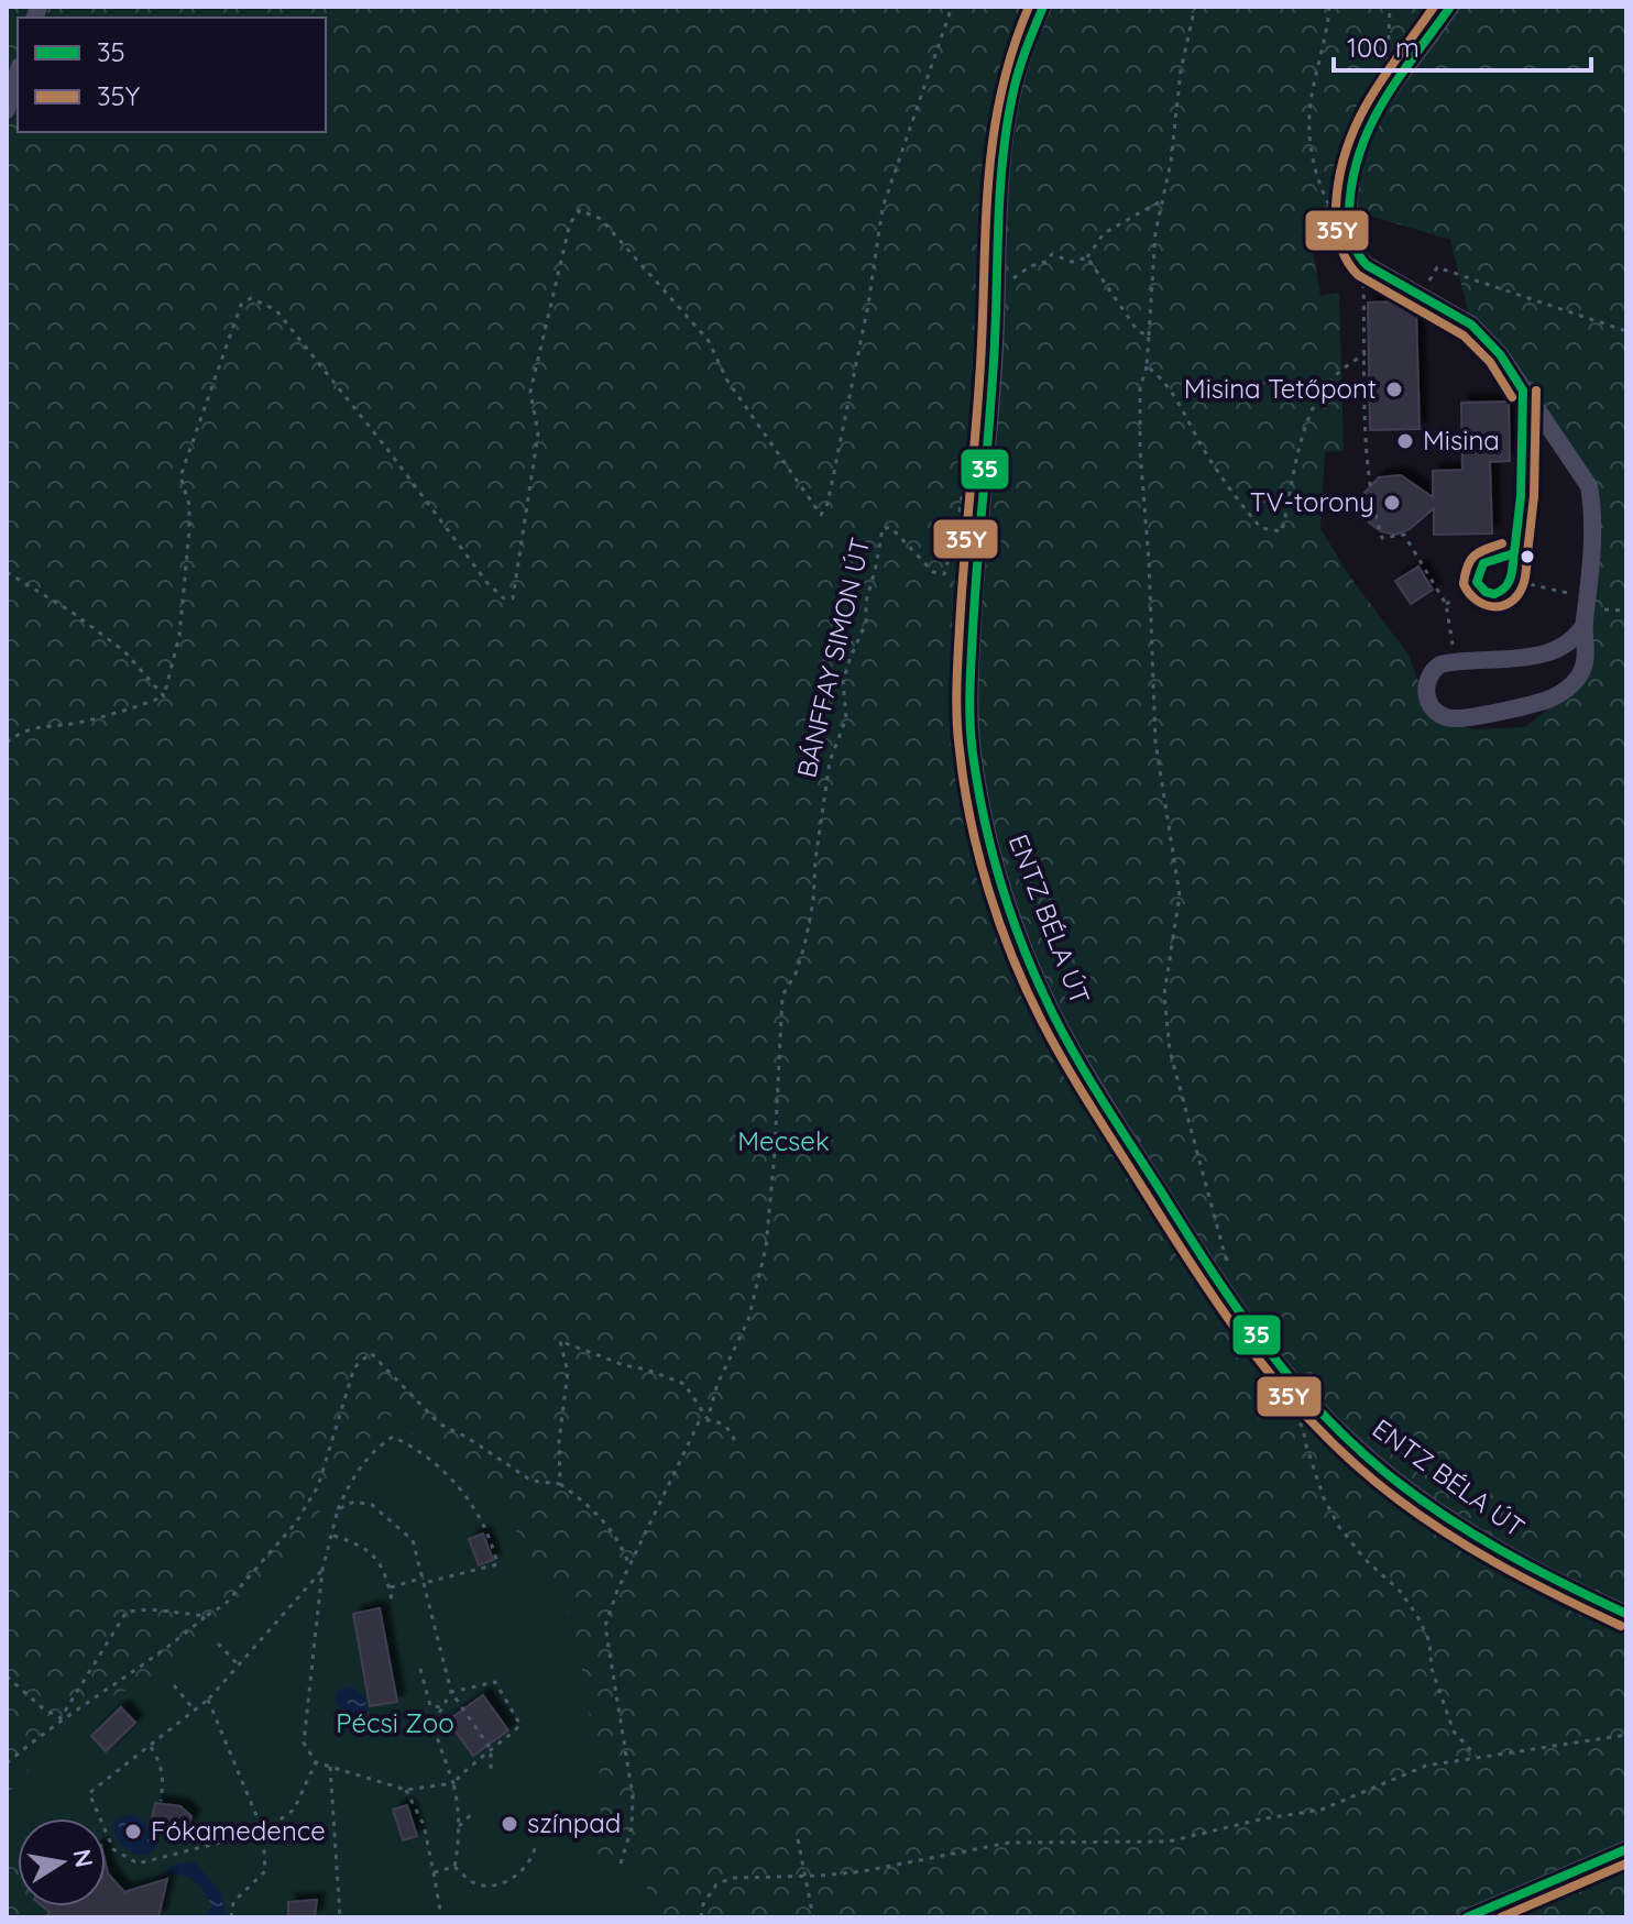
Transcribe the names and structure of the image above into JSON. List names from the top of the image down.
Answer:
{
  "streets": {
    "street": ["ENTZ BÉLA ÚT"],
    "path": ["BÁNFFAY SIMON ÚT"]
  },
  "parks": ["Mecsek", "Pécsi Zoo"],
  "places": [
    "Misina Tetőpont",
    "Misina",
    "TV-torony",
    "színpad",
    "Fókamedence"
  ],
  "lines": ["transit line 35", "transit line 35Y"],
  "legend": ["35", "35Y"],
  "scale_bar": "100 m",
  "north": "right"
}
